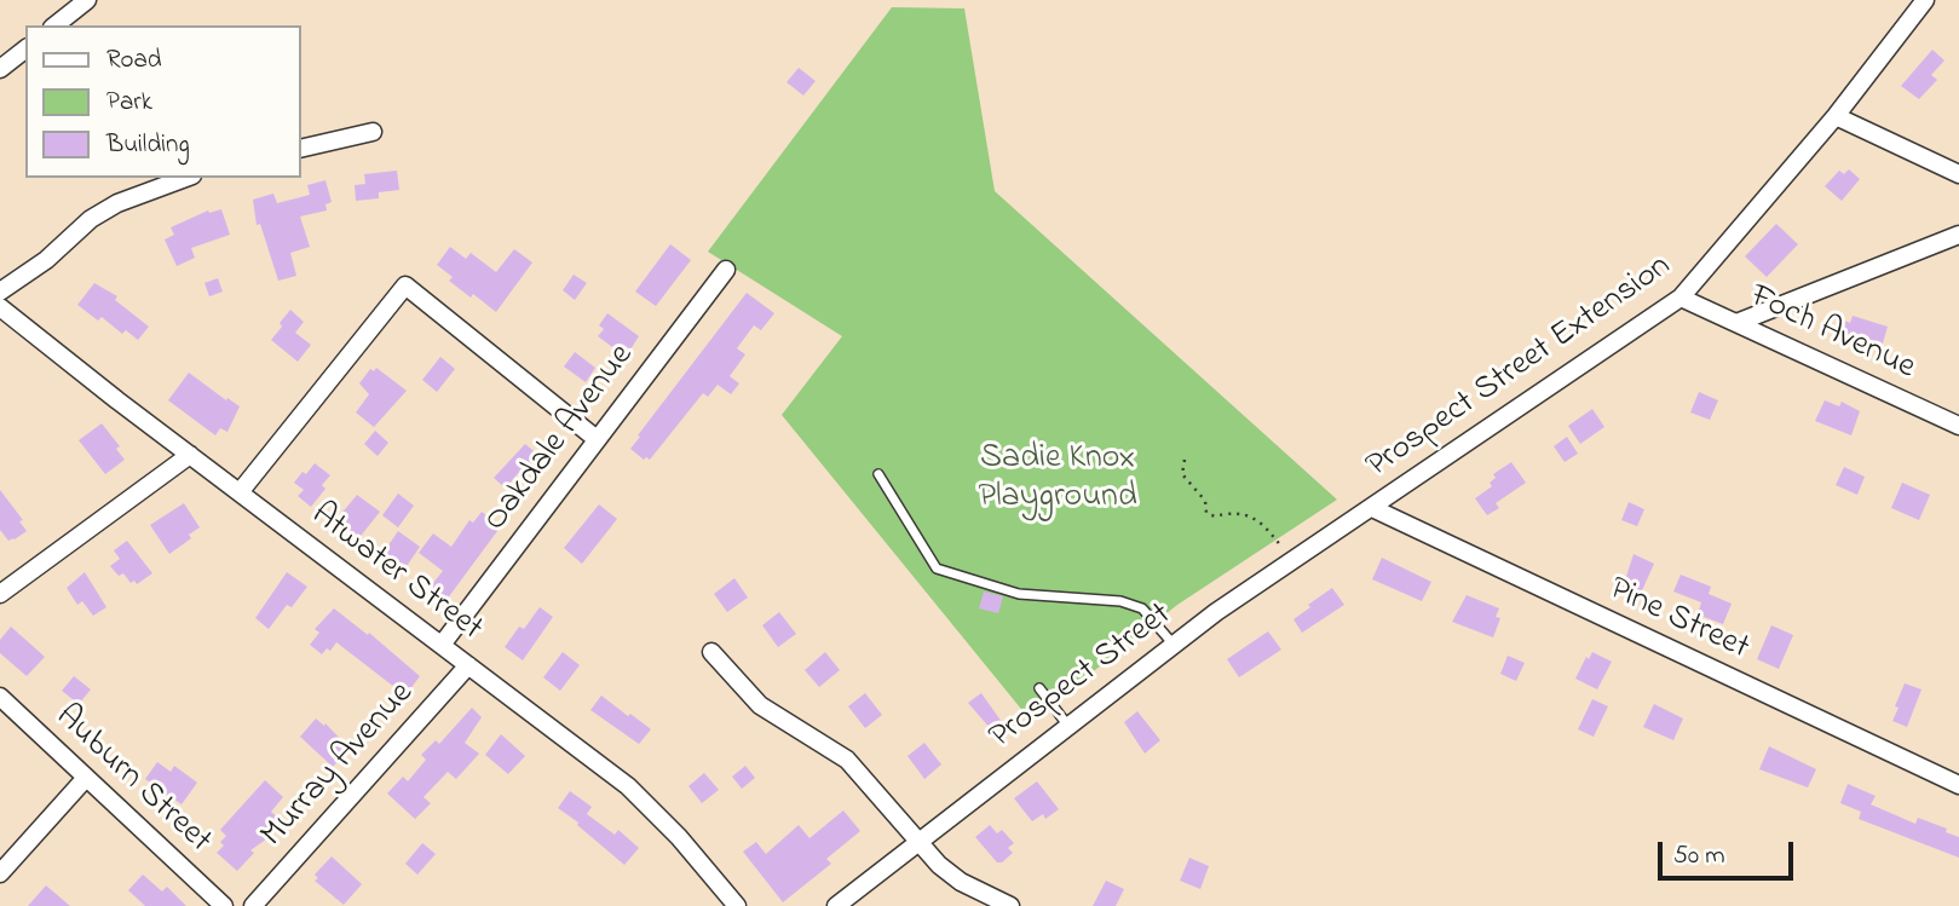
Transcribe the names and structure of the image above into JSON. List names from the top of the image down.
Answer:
{
  "streets": {
    "street": [
      "Foch Avenue",
      "Prospect Street Extension",
      "Oakdale Avenue",
      "Atwater Street",
      "Pine Street",
      "Prospect Street",
      "Murray Avenue",
      "Auburn Street"
    ]
  },
  "crossings": [
    ["Foch Avenue", "Prospect Street Extension"],
    ["Prospect Street Extension", "Pine Street"],
    ["Prospect Street Extension", "Prospect Street"],
    ["Oakdale Avenue", "Atwater Street"],
    ["Atwater Street", "Murray Avenue"],
    ["Pine Street", "Prospect Street"]
  ],
  "parks": ["Sadie Knox Playground"],
  "legend": ["Road", "Park", "Building"],
  "scale_bar": "50 m"
}
